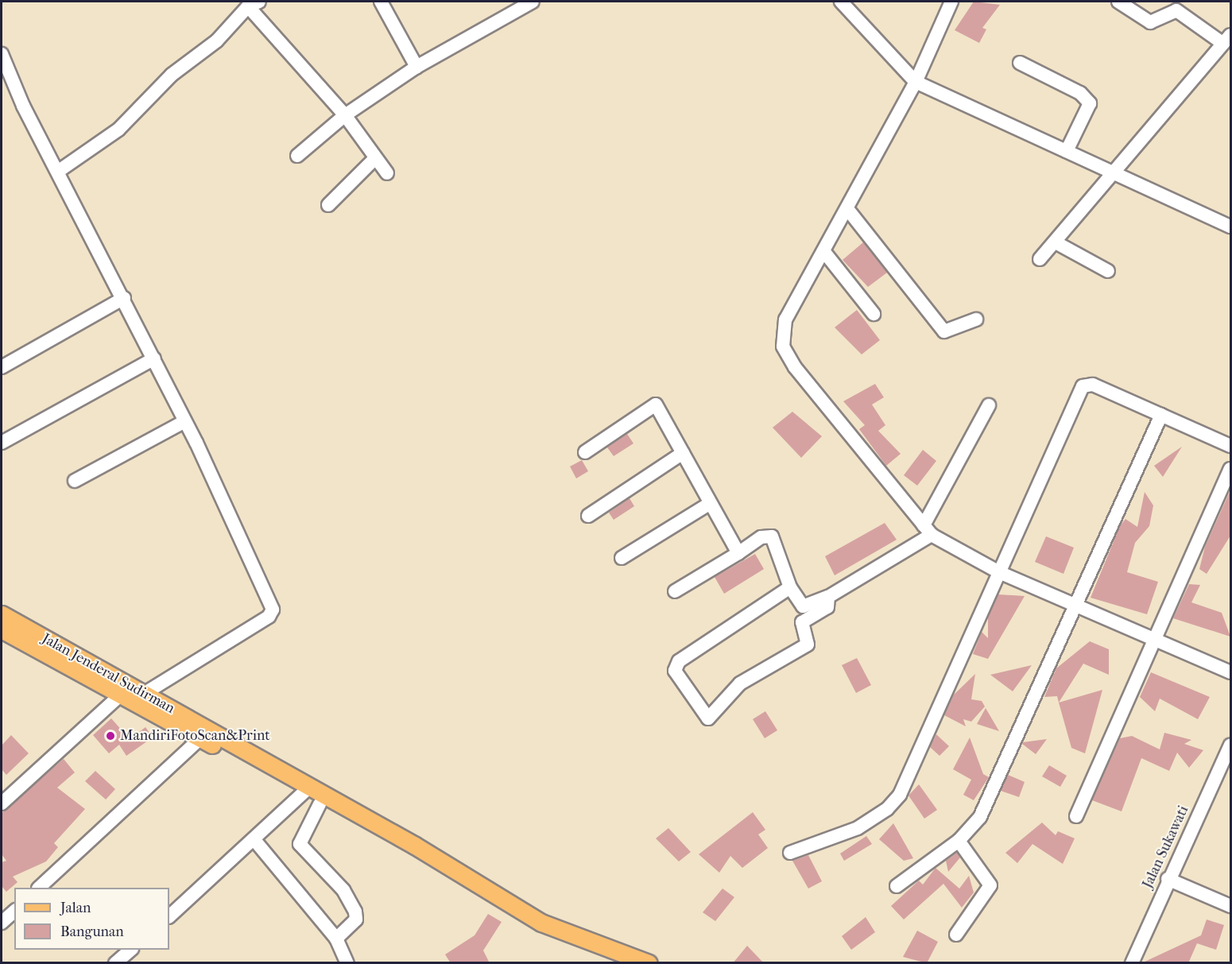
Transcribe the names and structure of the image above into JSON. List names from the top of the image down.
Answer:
{
  "streets": {
    "main road": ["Jalan Jenderal Sudirman"],
    "street": ["Jalan Sukawati"]
  },
  "places": ["MandiriFotoScan&Print"],
  "legend": ["Jalan", "Bangunan"]
}
